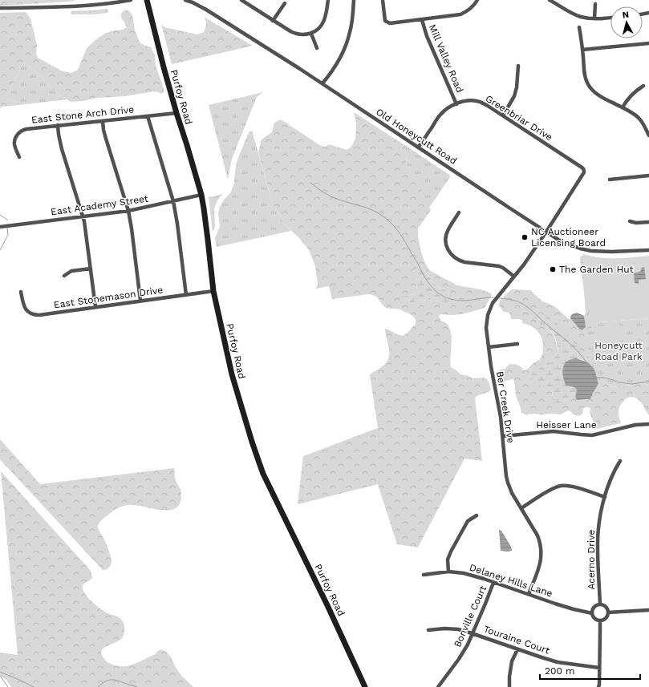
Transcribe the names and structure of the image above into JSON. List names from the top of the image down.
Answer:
{
  "streets": {
    "street": [
      "Mill Valley Road",
      "Purfoy Road",
      "East Stone Arch Drive",
      "Greenbriar Drive",
      "Old Honeycutt Road",
      "East Academy Street",
      "East Stonemason Drive",
      "Ber Creek Drive",
      "Heisser Lane",
      "Acerno Drive",
      "Delaney Hills Lane",
      "Bonville Court",
      "Touraine Court"
    ]
  },
  "crossings": [
    ["Mill Valley Road", "Greenbriar Drive"],
    ["Purfoy Road", "East Stone Arch Drive"],
    ["Purfoy Road", "East Academy Street"],
    ["Purfoy Road", "East Stonemason Drive"],
    ["Greenbriar Drive", "Old Honeycutt Road"],
    ["Greenbriar Drive", "Ber Creek Drive"],
    ["Old Honeycutt Road", "Ber Creek Drive"],
    ["Ber Creek Drive", "Heisser Lane"],
    ["Ber Creek Drive", "Delaney Hills Lane"],
    ["Acerno Drive", "Delaney Hills Lane"],
    ["Delaney Hills Lane", "Bonville Court"],
    ["Bonville Court", "Touraine Court"]
  ],
  "parks": ["Honeycutt Road Park"],
  "places": ["NC Auctioneer Licensing Board", "The Garden Hut"],
  "scale_bar": "200 m",
  "north": "top"
}
